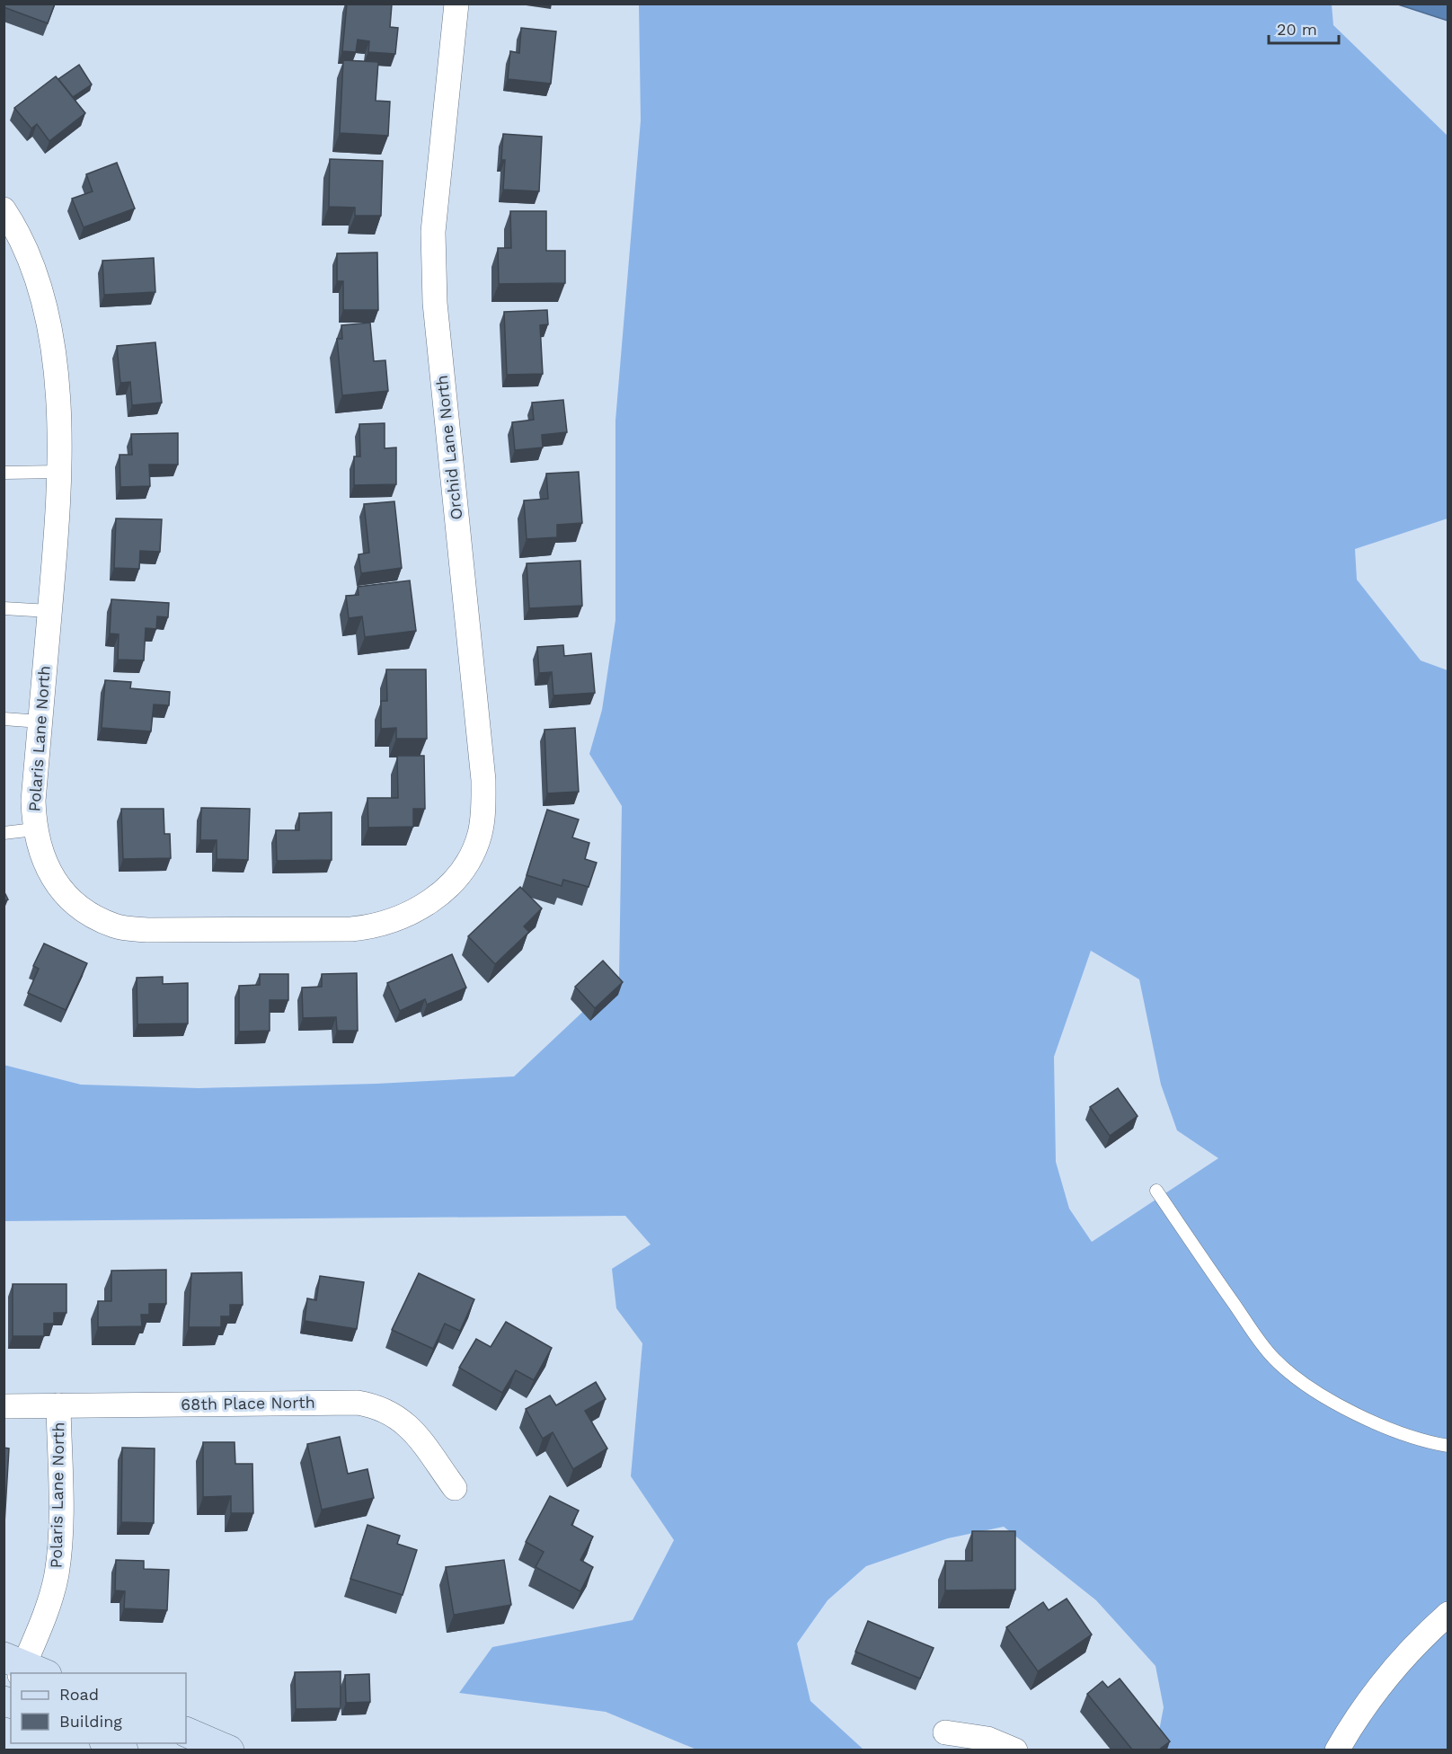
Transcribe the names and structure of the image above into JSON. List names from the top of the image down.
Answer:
{
  "streets": {
    "street": ["Orchid Lane North", "Polaris Lane North", "68th Place North"]
  },
  "crossings": [
    ["Orchid Lane North", "Polaris Lane North"],
    ["Polaris Lane North", "68th Place North"]
  ],
  "legend": ["Road", "Building"],
  "scale_bar": "20 m"
}
